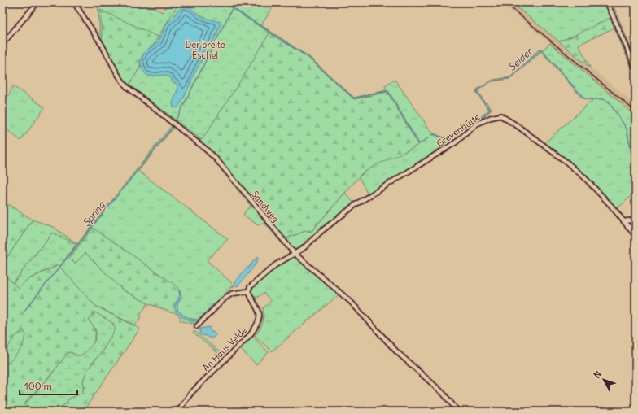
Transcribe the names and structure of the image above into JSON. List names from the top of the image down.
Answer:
{
  "streets": {
    "street": ["Grevenhütte", "Sandweg", "An Haus Velde"]
  },
  "crossings": [
    ["Grevenhütte", "Sandweg"]
  ],
  "water": ["Selder", "Spring"],
  "parks": ["Der breite Eschel"],
  "scale_bar": "100 m",
  "north": "top left"
}
